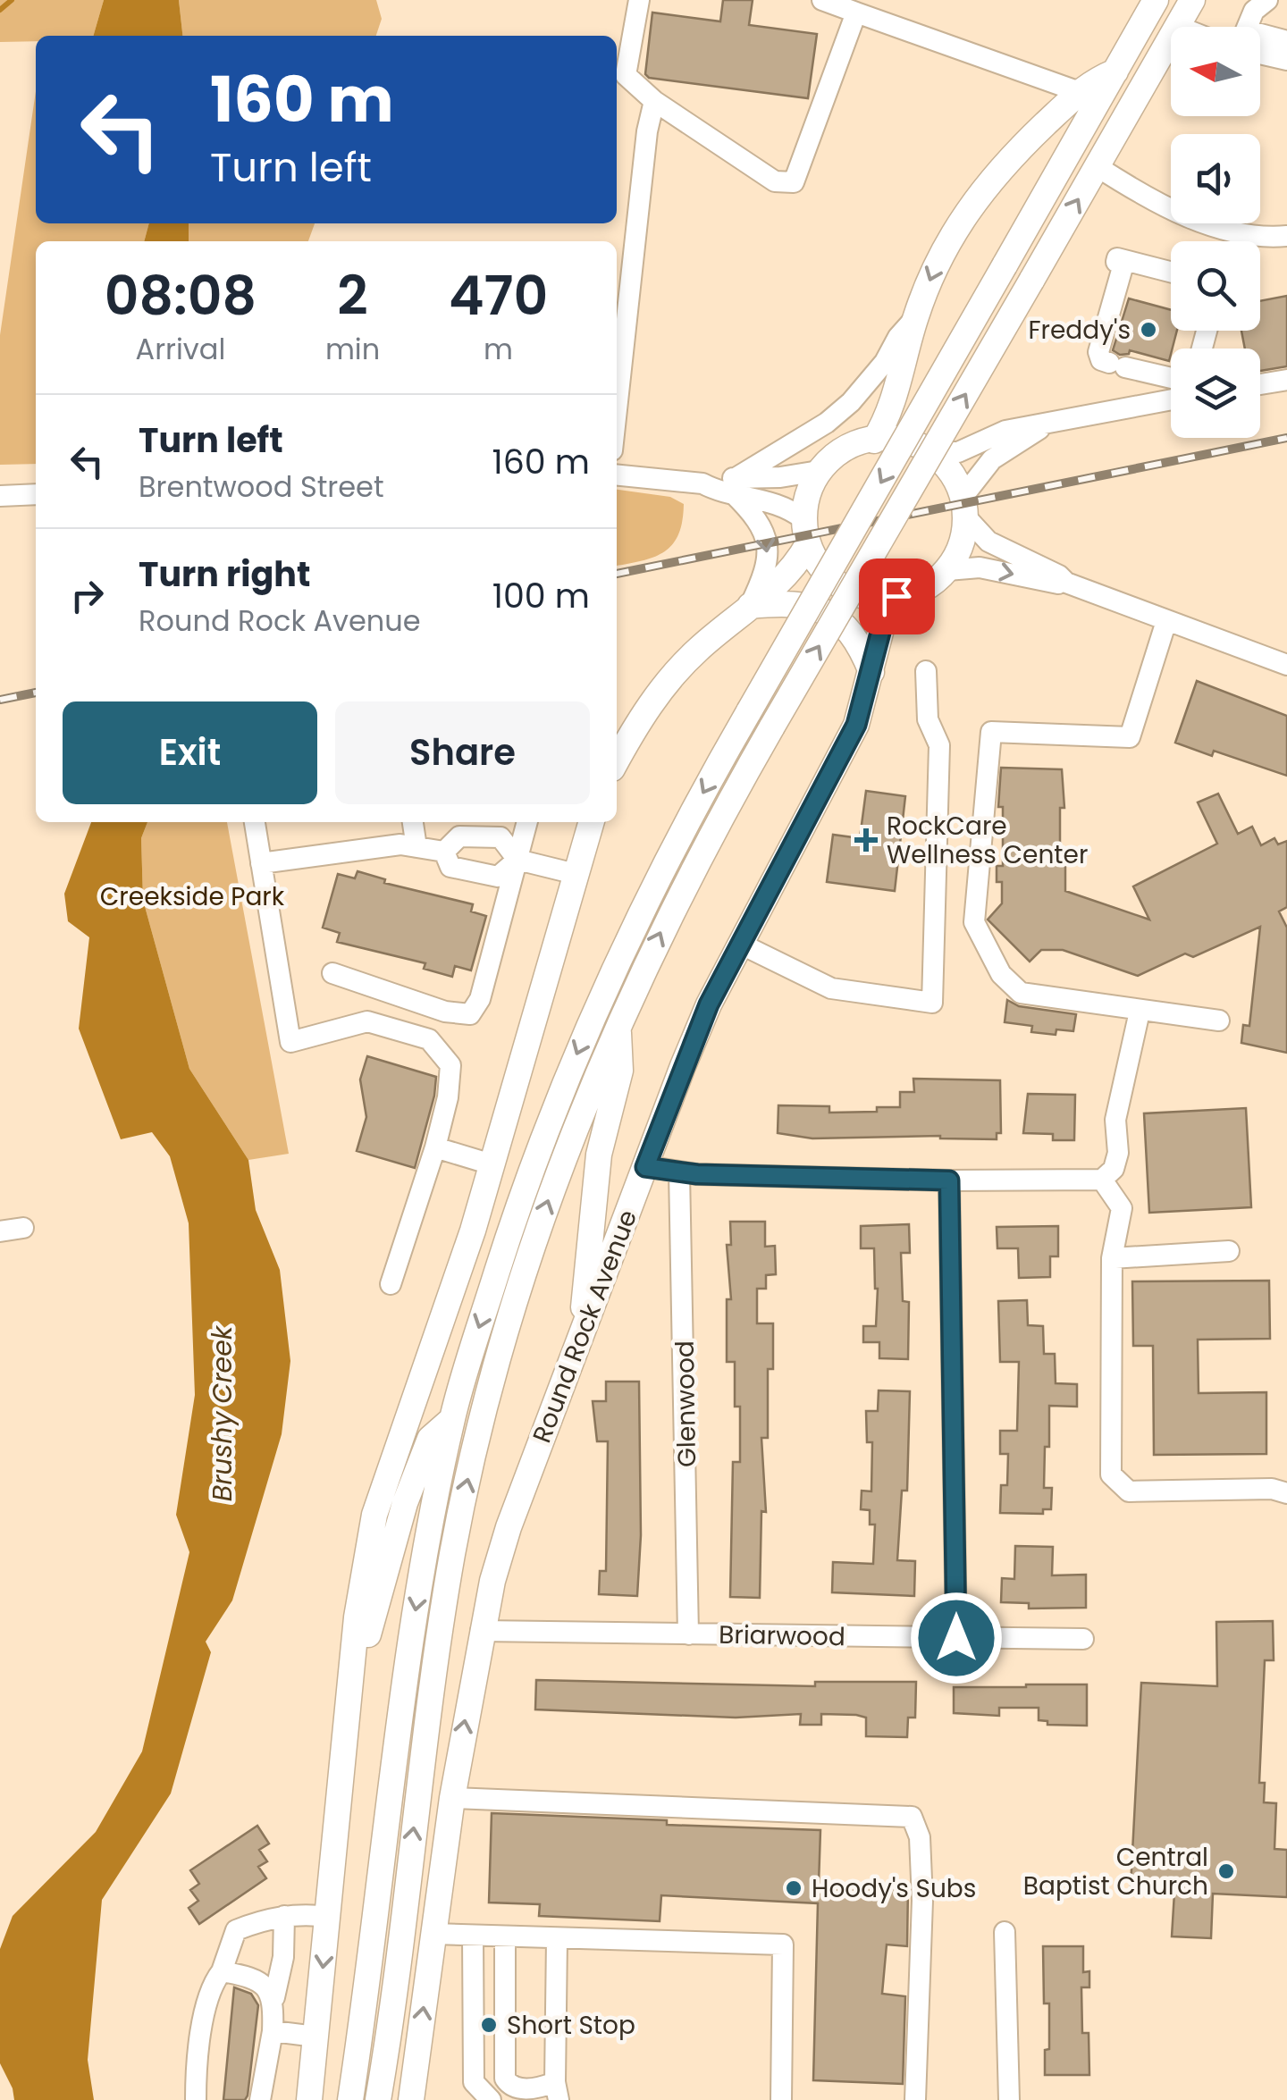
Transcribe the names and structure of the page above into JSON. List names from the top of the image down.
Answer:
{
  "streets": {
    "main road": ["Round Rock Avenue"],
    "street": ["Glenwood", "Briarwood"]
  },
  "crossings": [
    ["Round Rock Avenue", "Briarwood"],
    ["Glenwood", "Briarwood"]
  ],
  "water": ["Brushy Creek"],
  "parks": ["Creekside Park"],
  "places": {
    "other": [
      "Freddy's",
      "Central Baptist Church",
      "Hoody's Subs",
      "Short Stop"
    ],
    "health": ["RockCare Wellness Center"]
  },
  "north": "left",
  "page": {
    "turn": ["160 m", "Turn left"],
    "eta": [
      "08:08",
      "Arrival",
      "2",
      "min",
      "470",
      "m"
    ],
    "list": [
      {
        "name": "Turn left",
        "note": "Brentwood Street",
        "value": "160 m"
      },
      {
        "name": "Turn right",
        "note": "Round Rock Avenue",
        "value": "100 m"
      }
    ],
    "buttons": ["Exit", "Share"]
  }
}
